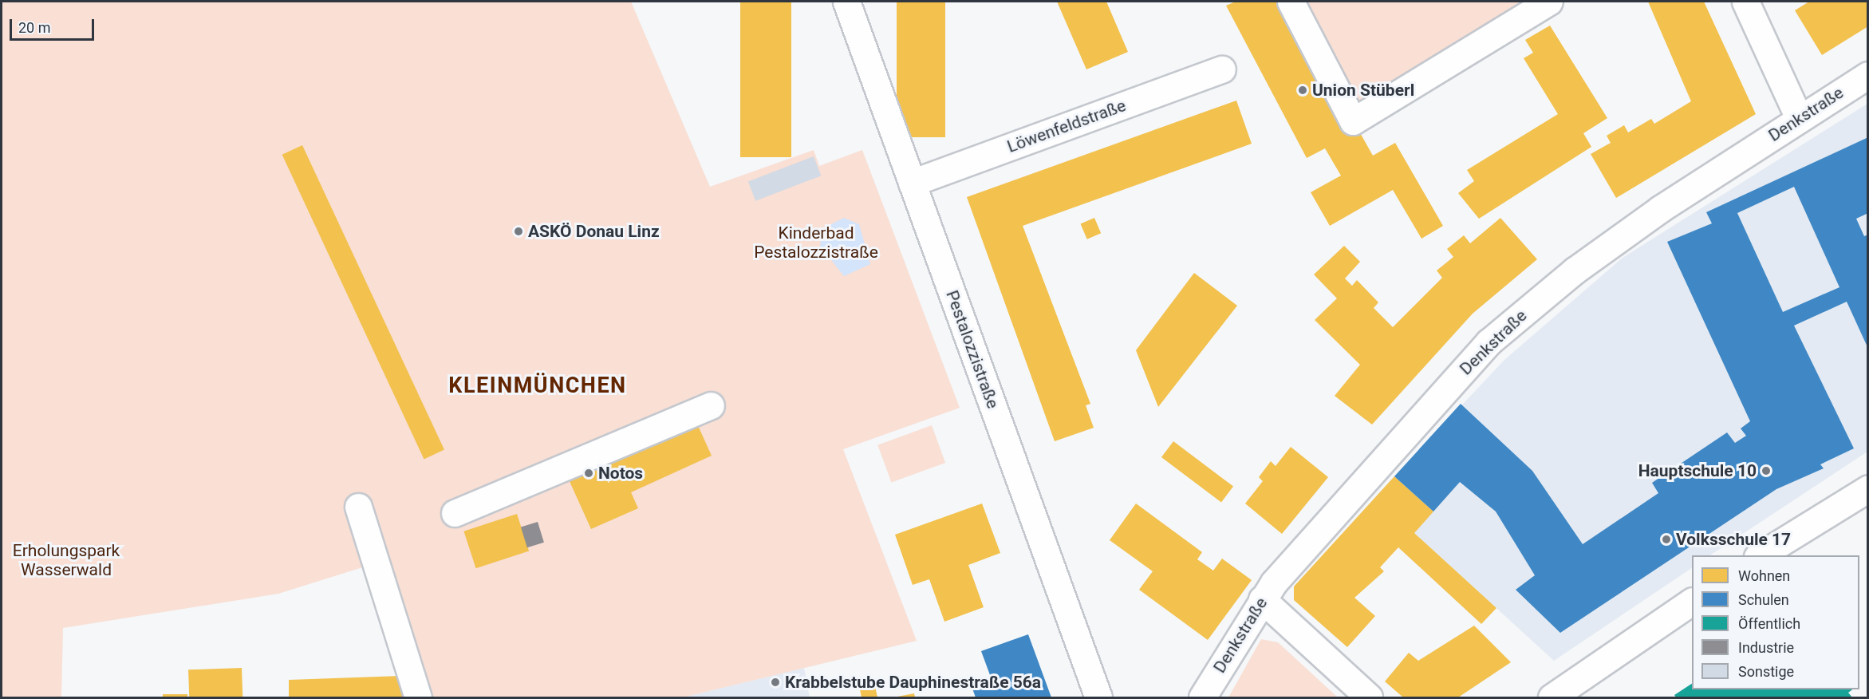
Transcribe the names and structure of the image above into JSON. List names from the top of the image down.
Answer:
{
  "streets": {
    "street": ["Denkstraße", "Löwenfeldstraße", "Pestalozzistraße"]
  },
  "crossings": [
    ["Löwenfeldstraße", "Pestalozzistraße"]
  ],
  "districts": ["KLEINMÜNCHEN"],
  "parks": ["Kinderbad Pestalozzistraße", "Erholungspark Wasserwald"],
  "places": [
    "Union Stüberl",
    "ASKÖ Donau Linz",
    "Hauptschule 10",
    "Notos",
    "Volksschule 17",
    "Krabbelstube Dauphinestraße 56a"
  ],
  "legend": [
    "Wohnen",
    "Schulen",
    "Öffentlich",
    "Industrie",
    "Sonstige"
  ],
  "scale_bar": "20 m"
}
